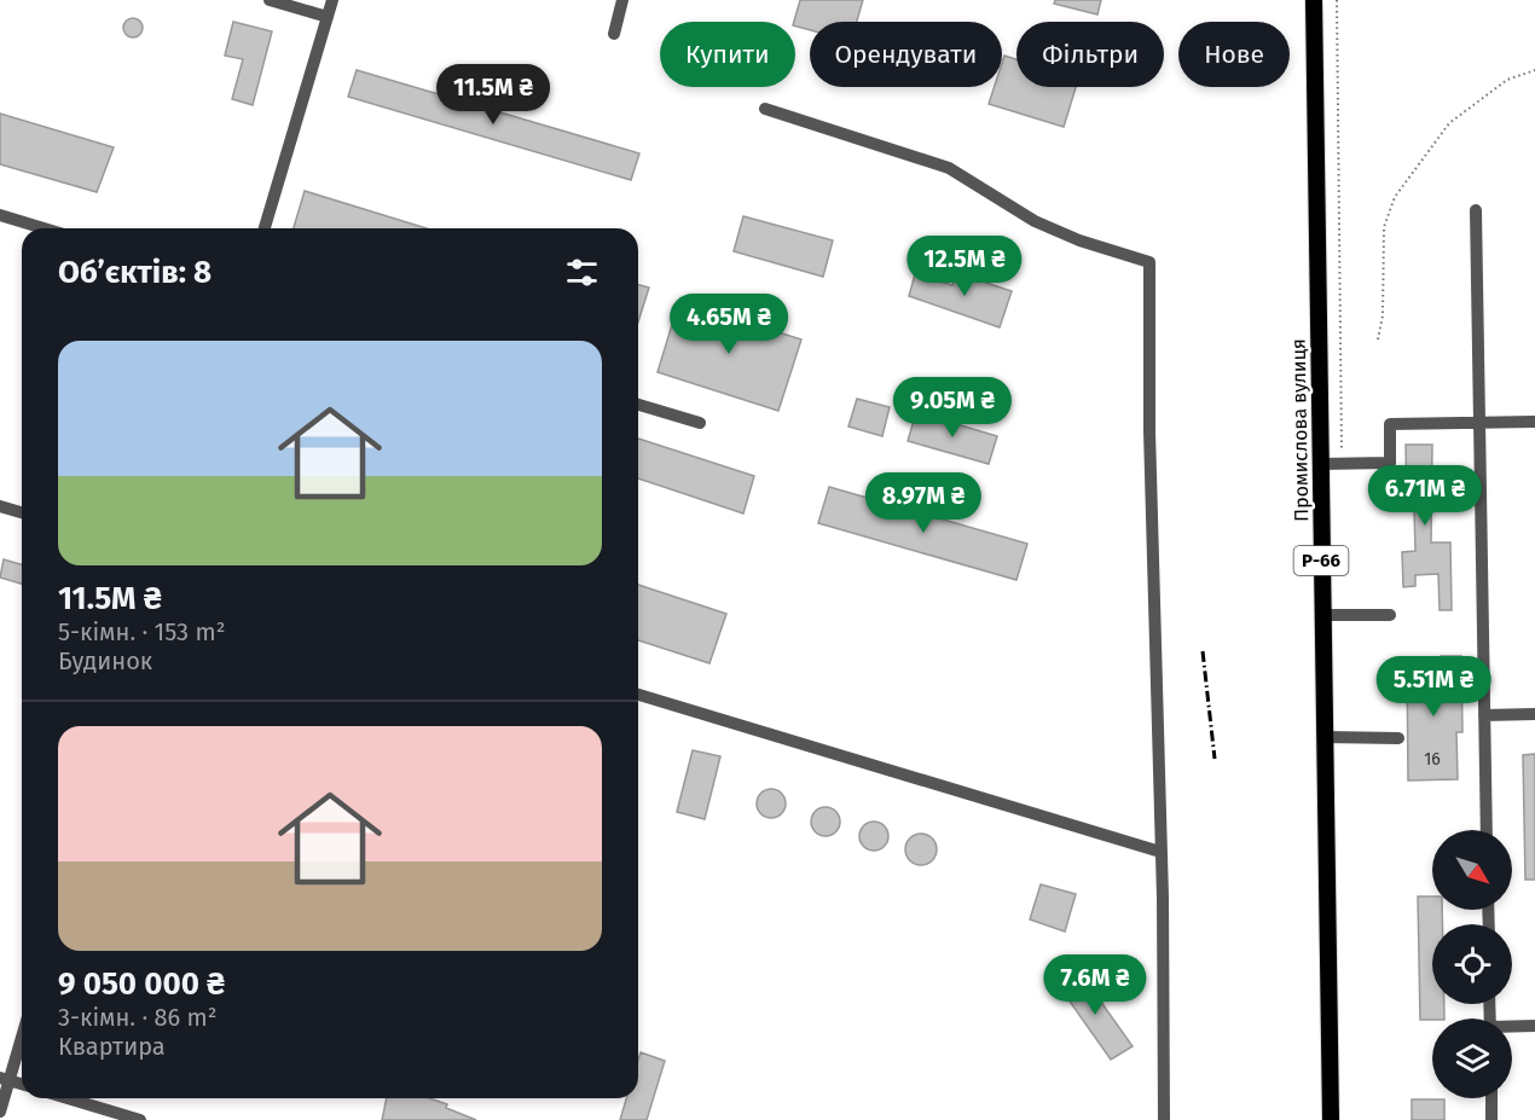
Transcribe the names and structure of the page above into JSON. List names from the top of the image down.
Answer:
{
  "streets": {
    "main road": ["Промислова вулиця", "Р-66"]
  },
  "house_numbers": ["16"],
  "north": "bottom right",
  "page": {
    "chip": [
      "Купити",
      "Орендувати",
      "Фільтри",
      "Нове"
    ],
    "price": [
      "11.5M ₴",
      "12.5M ₴",
      "4.65M ₴",
      "9.05M ₴",
      "6.71M ₴",
      "8.97M ₴",
      "5.51M ₴",
      "7.6M ₴"
    ],
    "heading": "Об’єктів: 8",
    "list": [
      {
        "name": "11.5M ₴",
        "note": "5-кімн. · 153 m² · Будинок"
      },
      {
        "name": "9 050 000 ₴",
        "note": "3-кімн. · 86 m² · Квартира"
      }
    ]
  }
}
